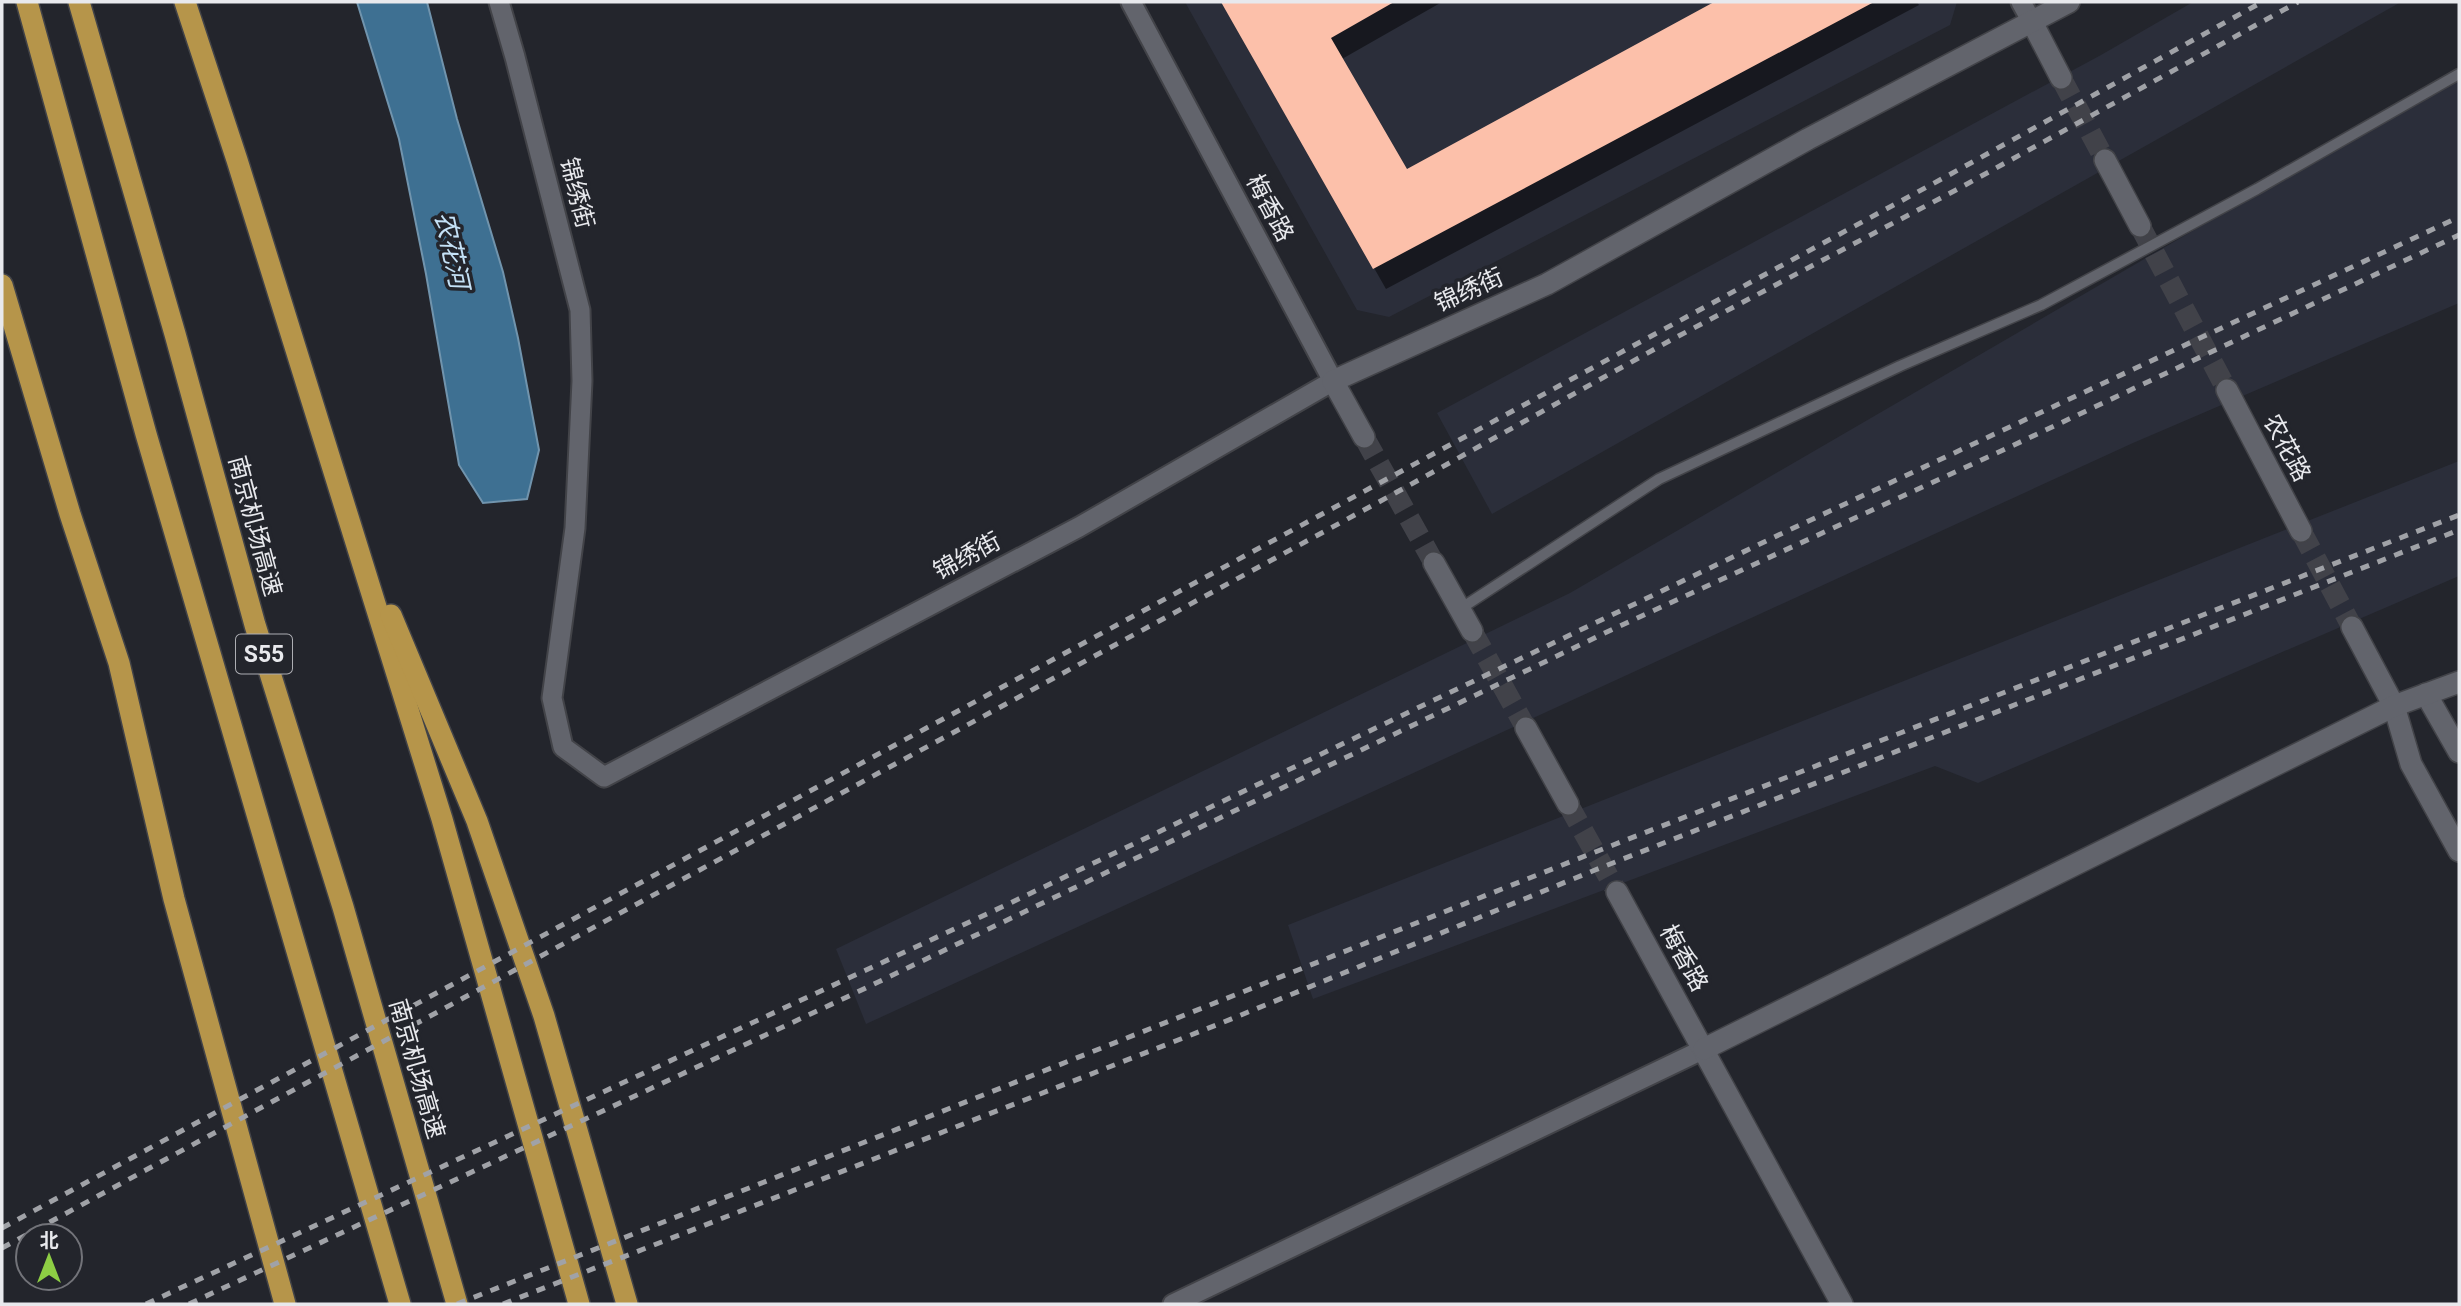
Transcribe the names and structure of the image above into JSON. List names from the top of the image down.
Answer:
{
  "streets": {
    "highway": ["南京机场高速", "S55"],
    "street": ["锦绣街", "梅香路", "农花路"]
  },
  "crossings": [
    ["锦绣街", "梅香路"]
  ],
  "water": ["农花河"],
  "north": "top"
}
